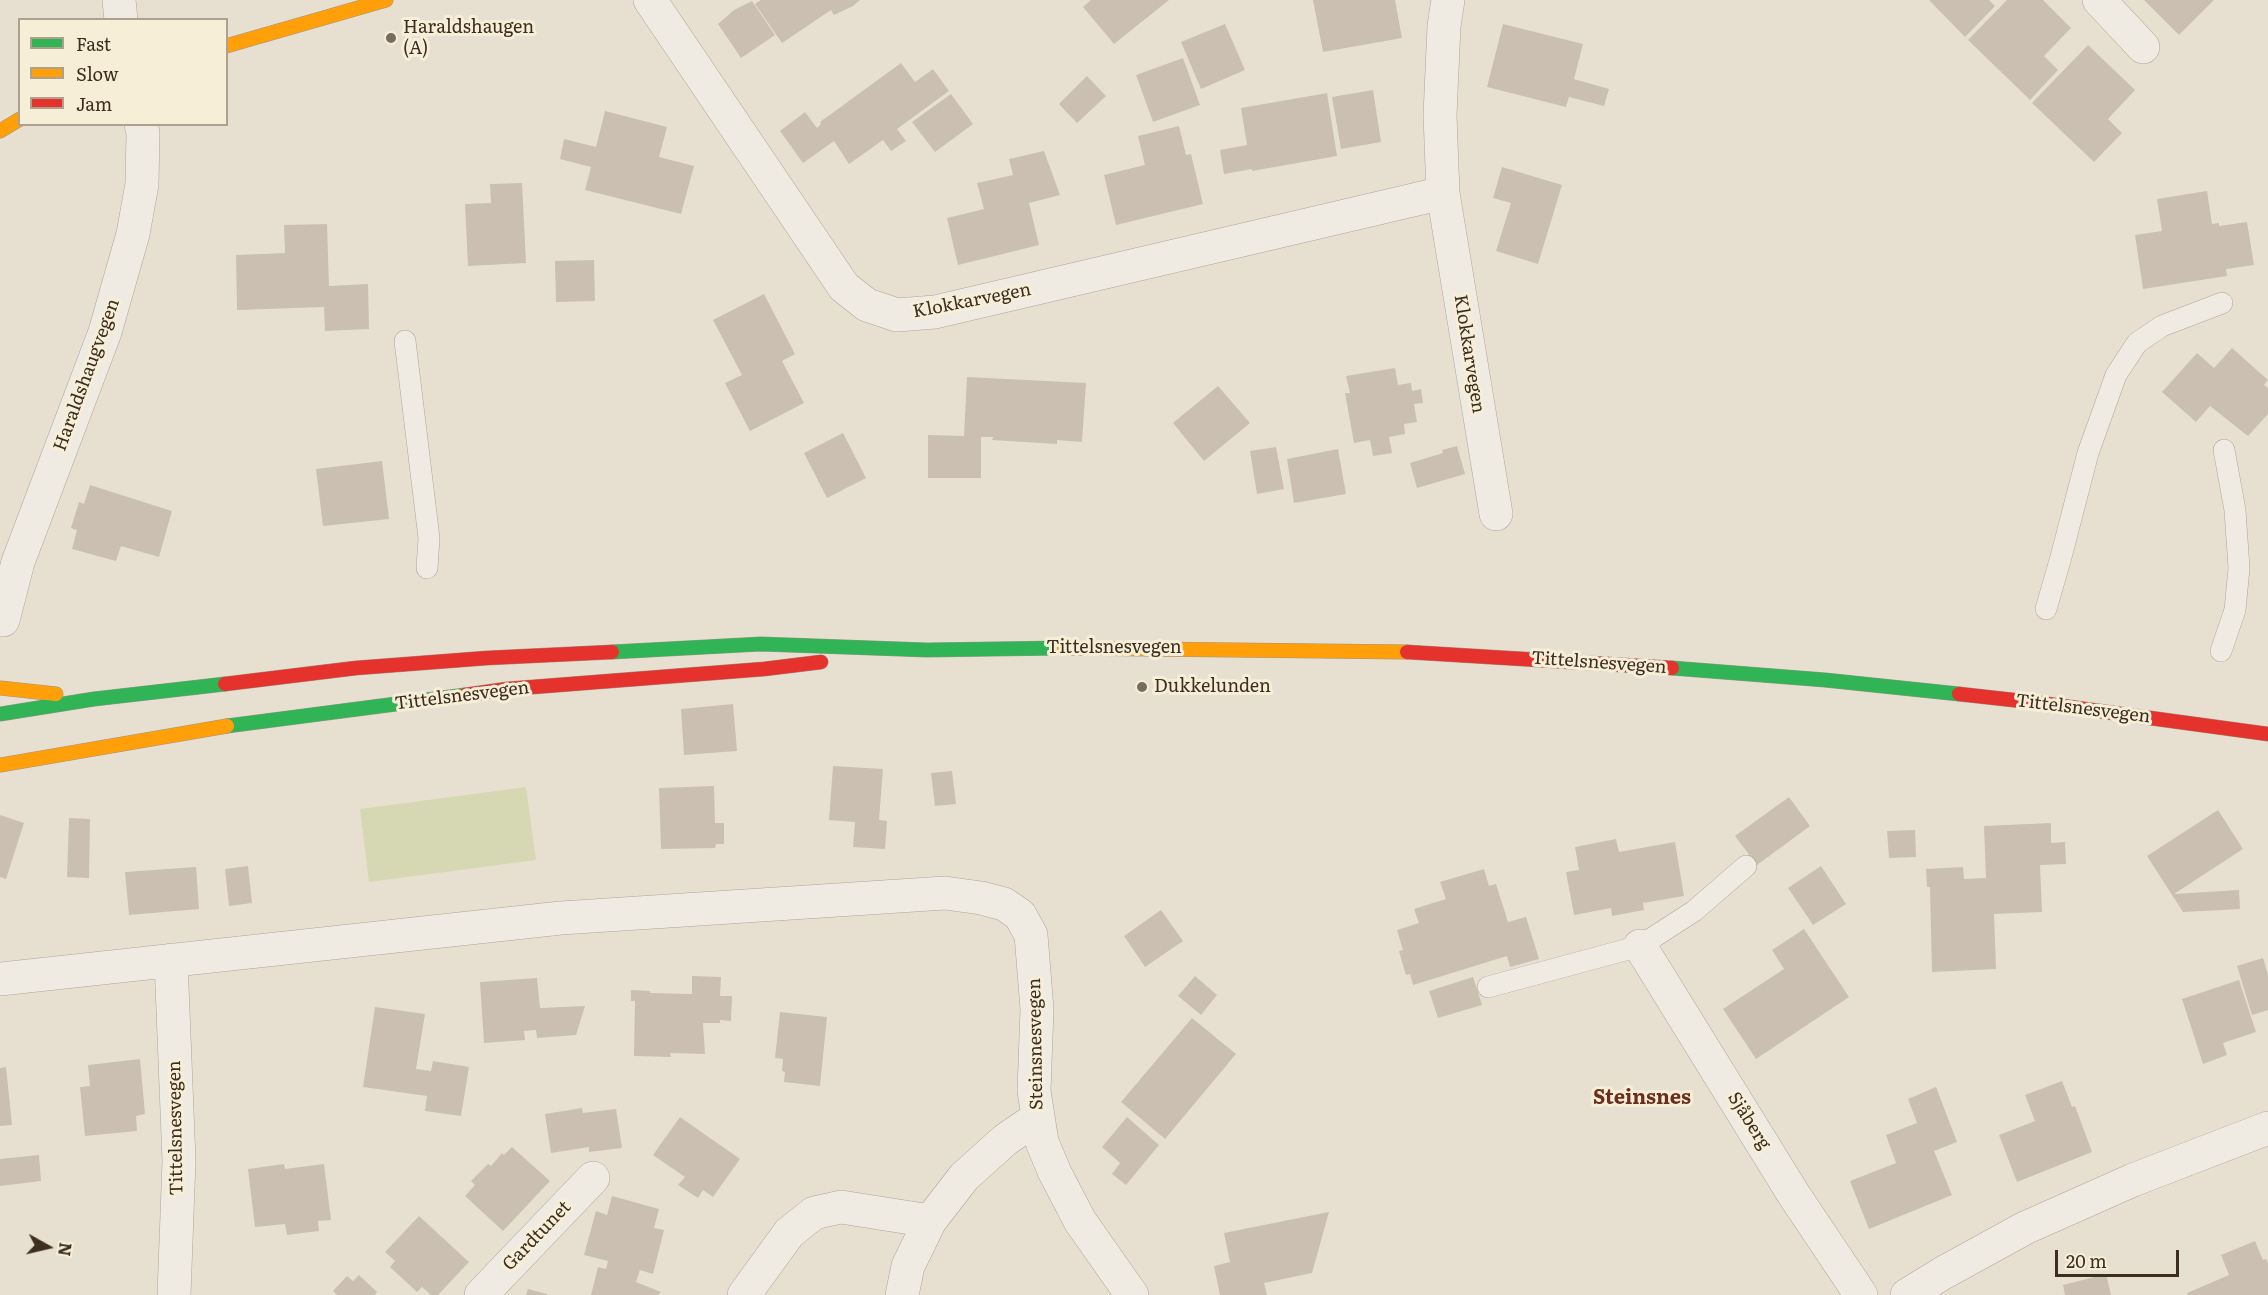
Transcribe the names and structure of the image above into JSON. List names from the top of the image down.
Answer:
{
  "streets": {
    "main road": ["Tittelsnesvegen"],
    "street": [
      "Klokkarvegen",
      "Haraldshaugvegen",
      "Steinsnesvegen",
      "Sjåberg",
      "Gardtunet"
    ]
  },
  "crossings": [
    ["Tittelsnesvegen", "Steinsnesvegen"]
  ],
  "districts": ["Steinsnes"],
  "places": ["Haraldshaugen (A)", "Dukkelunden"],
  "legend": ["Fast", "Slow", "Jam"],
  "scale_bar": "20 m",
  "north": "right"
}
